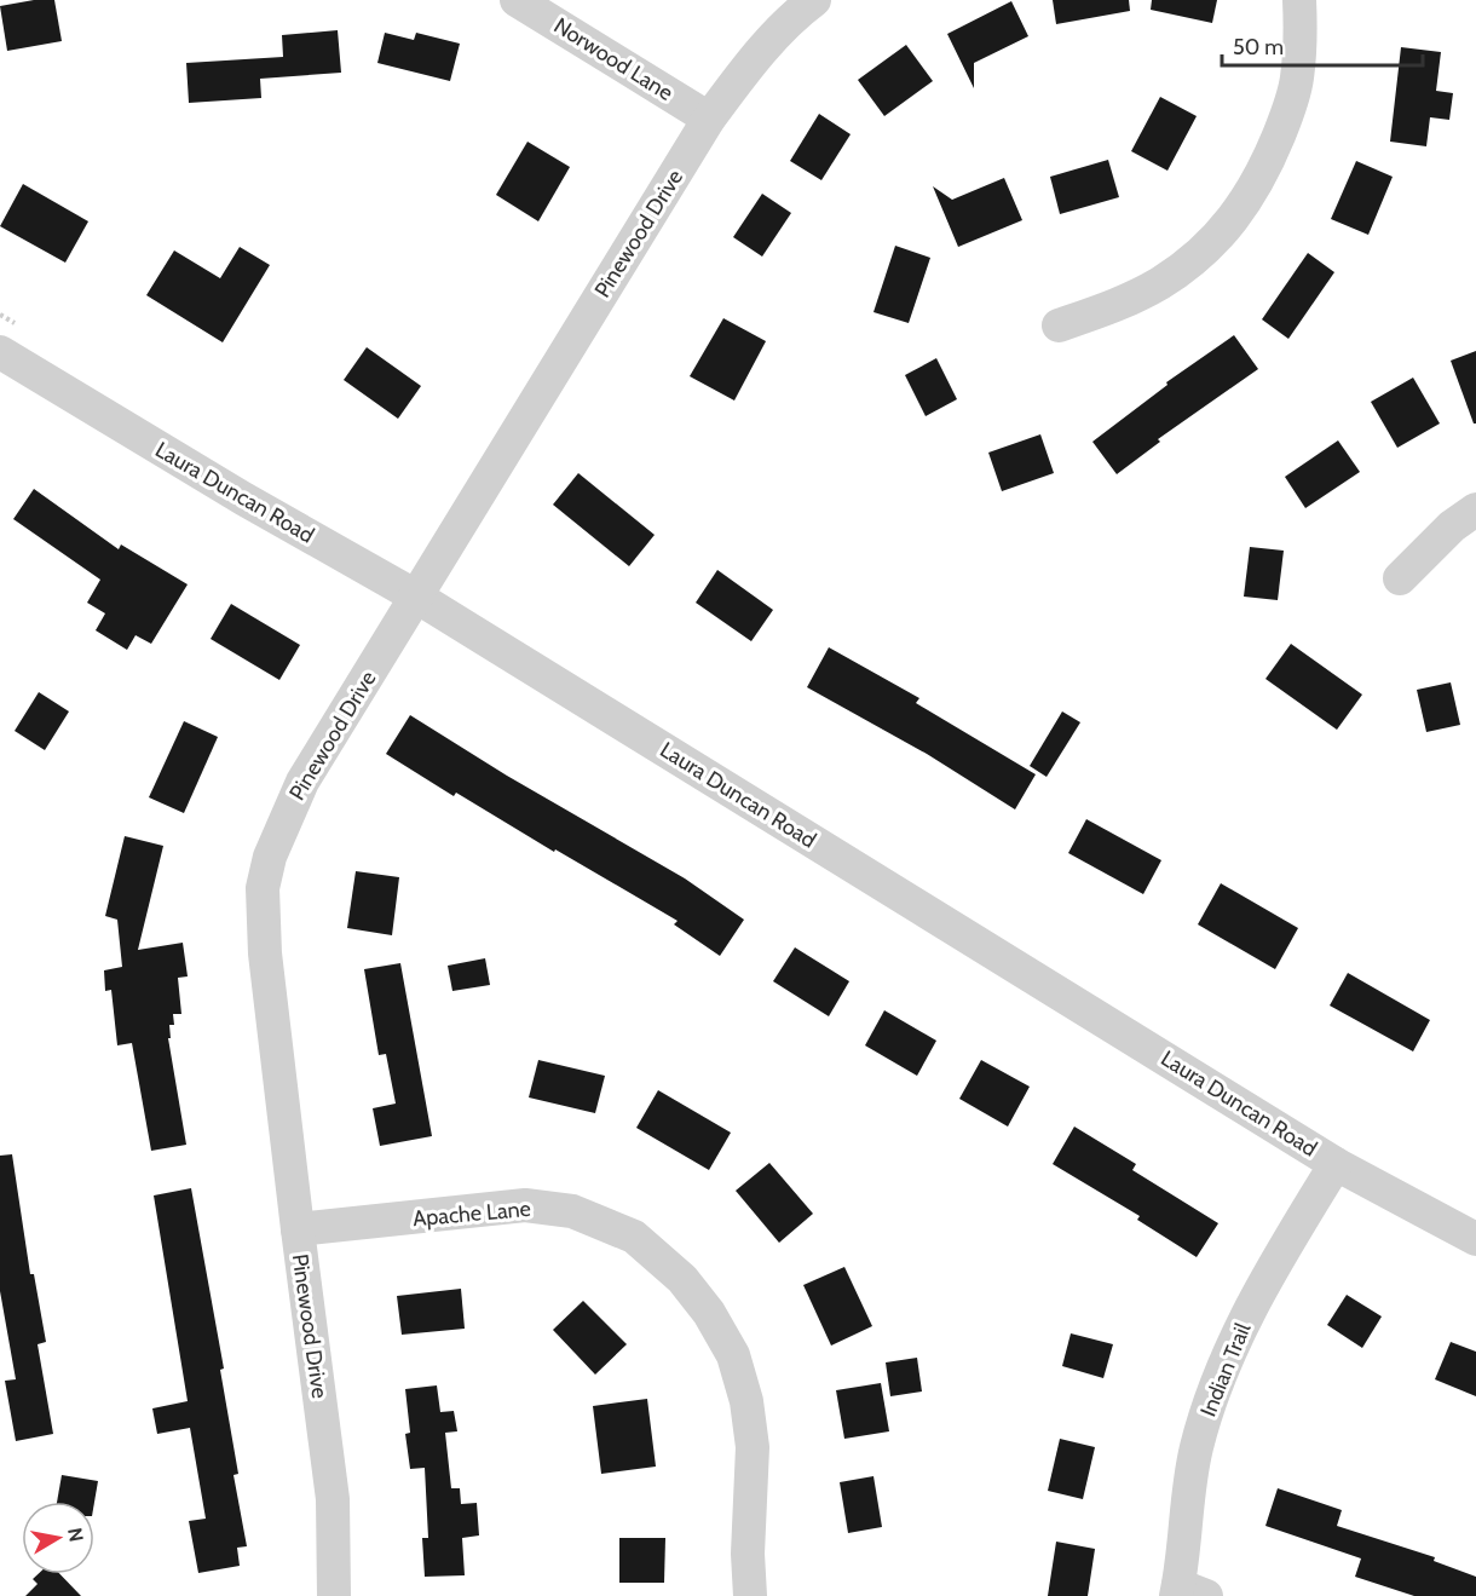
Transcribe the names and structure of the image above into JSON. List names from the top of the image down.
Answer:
{
  "streets": {
    "street": [
      "Norwood Lane",
      "Pinewood Drive",
      "Laura Duncan Road",
      "Apache Lane",
      "Indian Trail"
    ]
  },
  "crossings": [
    ["Norwood Lane", "Pinewood Drive"],
    ["Pinewood Drive", "Laura Duncan Road"],
    ["Pinewood Drive", "Apache Lane"],
    ["Laura Duncan Road", "Indian Trail"]
  ],
  "scale_bar": "50 m",
  "north": "right"
}
